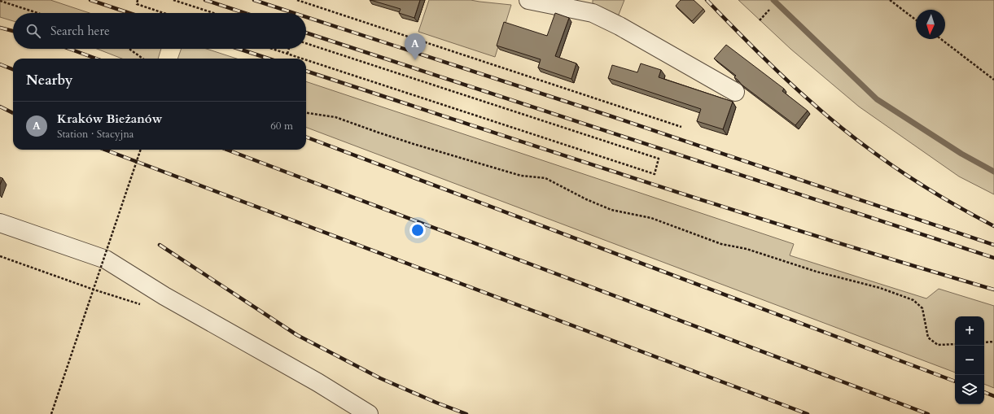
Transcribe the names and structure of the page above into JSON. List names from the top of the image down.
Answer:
{
  "north": "bottom",
  "page": {
    "search": "Search here",
    "pins": "A",
    "heading": "Nearby",
    "list": [
      {
        "mark": "A",
        "name": "Kraków Bieżanów",
        "note": "Station · Stacyjna",
        "value": "60 m"
      }
    ],
    "map_buttons": ["+", "−"]
  }
}
